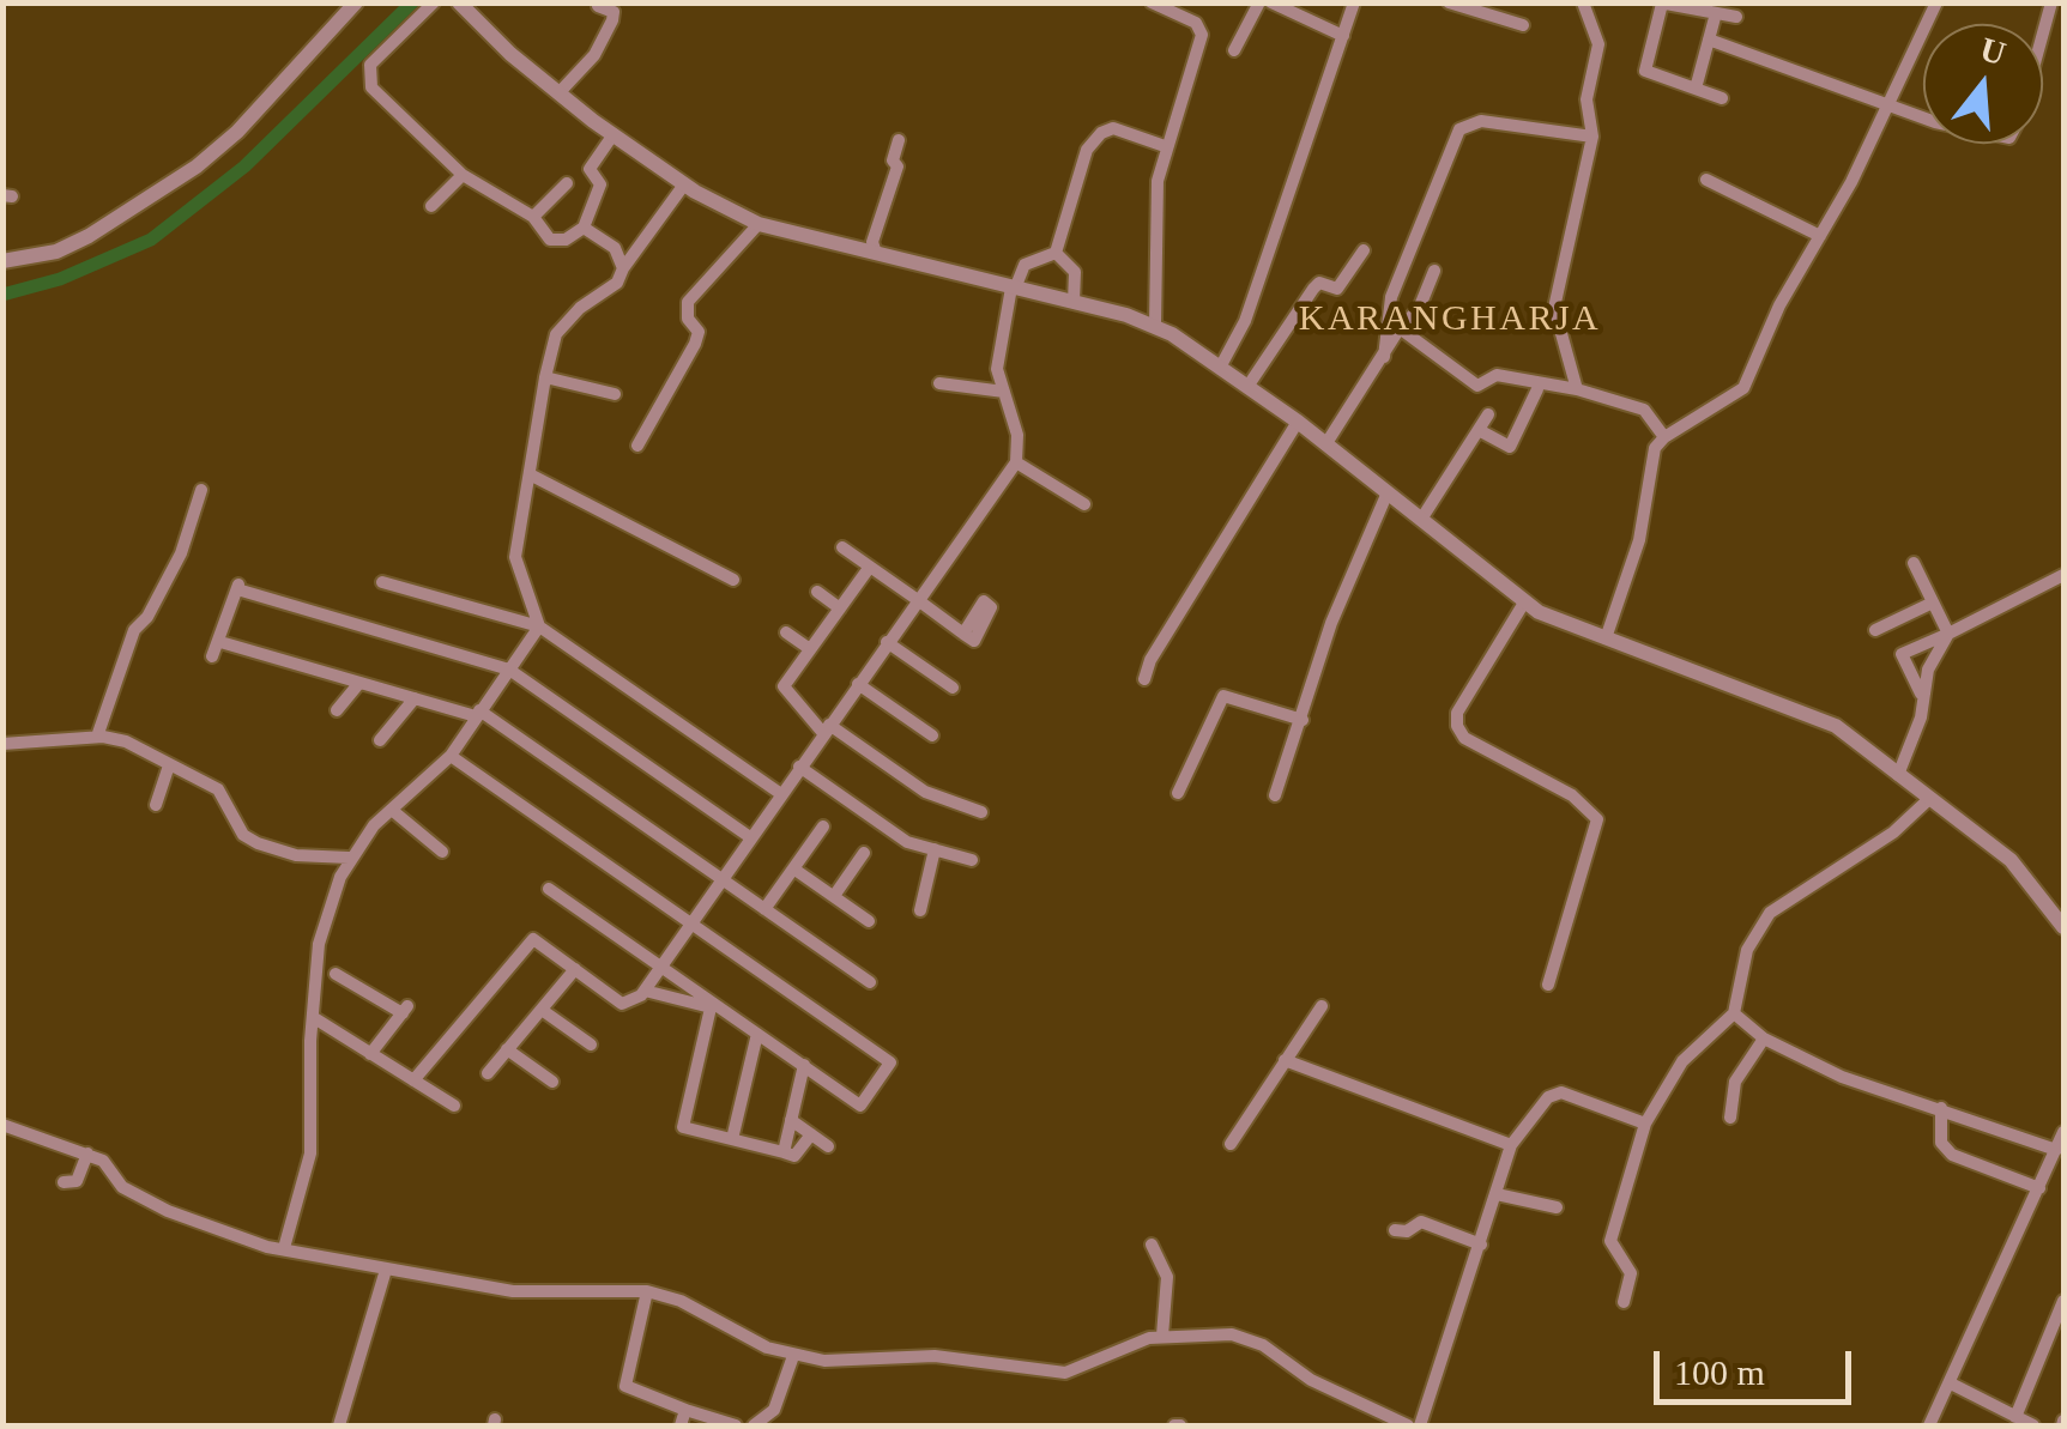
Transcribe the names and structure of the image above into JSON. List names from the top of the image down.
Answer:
{
  "districts": ["KARANGHARJA"],
  "scale_bar": "100 m",
  "north": "top"
}
